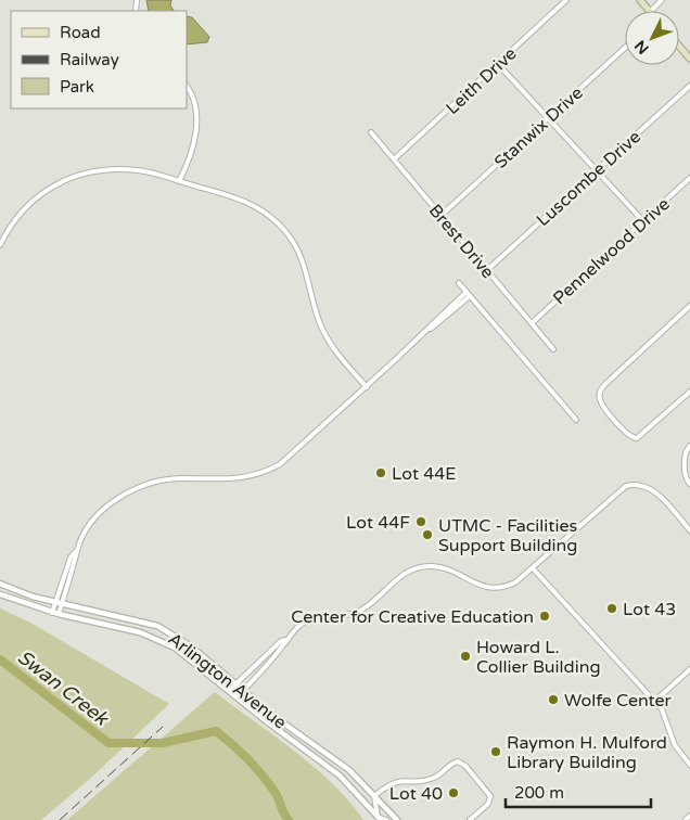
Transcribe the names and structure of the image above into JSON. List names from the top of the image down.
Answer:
{
  "streets": {
    "street": [
      "Leith Drive",
      "Stanwix Drive",
      "Luscombe Drive",
      "Brest Drive",
      "Pennelwood Drive",
      "Arlington Avenue"
    ]
  },
  "crossings": [
    ["Leith Drive", "Brest Drive"],
    ["Stanwix Drive", "Brest Drive"],
    ["Luscombe Drive", "Brest Drive"],
    ["Brest Drive", "Pennelwood Drive"]
  ],
  "water": ["Swan Creek"],
  "places": [
    "Lot 44E",
    "Lot 44F",
    "UTMC - Facilities Support Building",
    "Lot 43",
    "Center for Creative Education",
    "Howard L. Collier Building",
    "Wolfe Center",
    "Raymon H. Mulford Library Building",
    "Lot 40"
  ],
  "legend": ["Road", "Railway", "Park"],
  "scale_bar": "200 m",
  "north": "bottom left"
}
